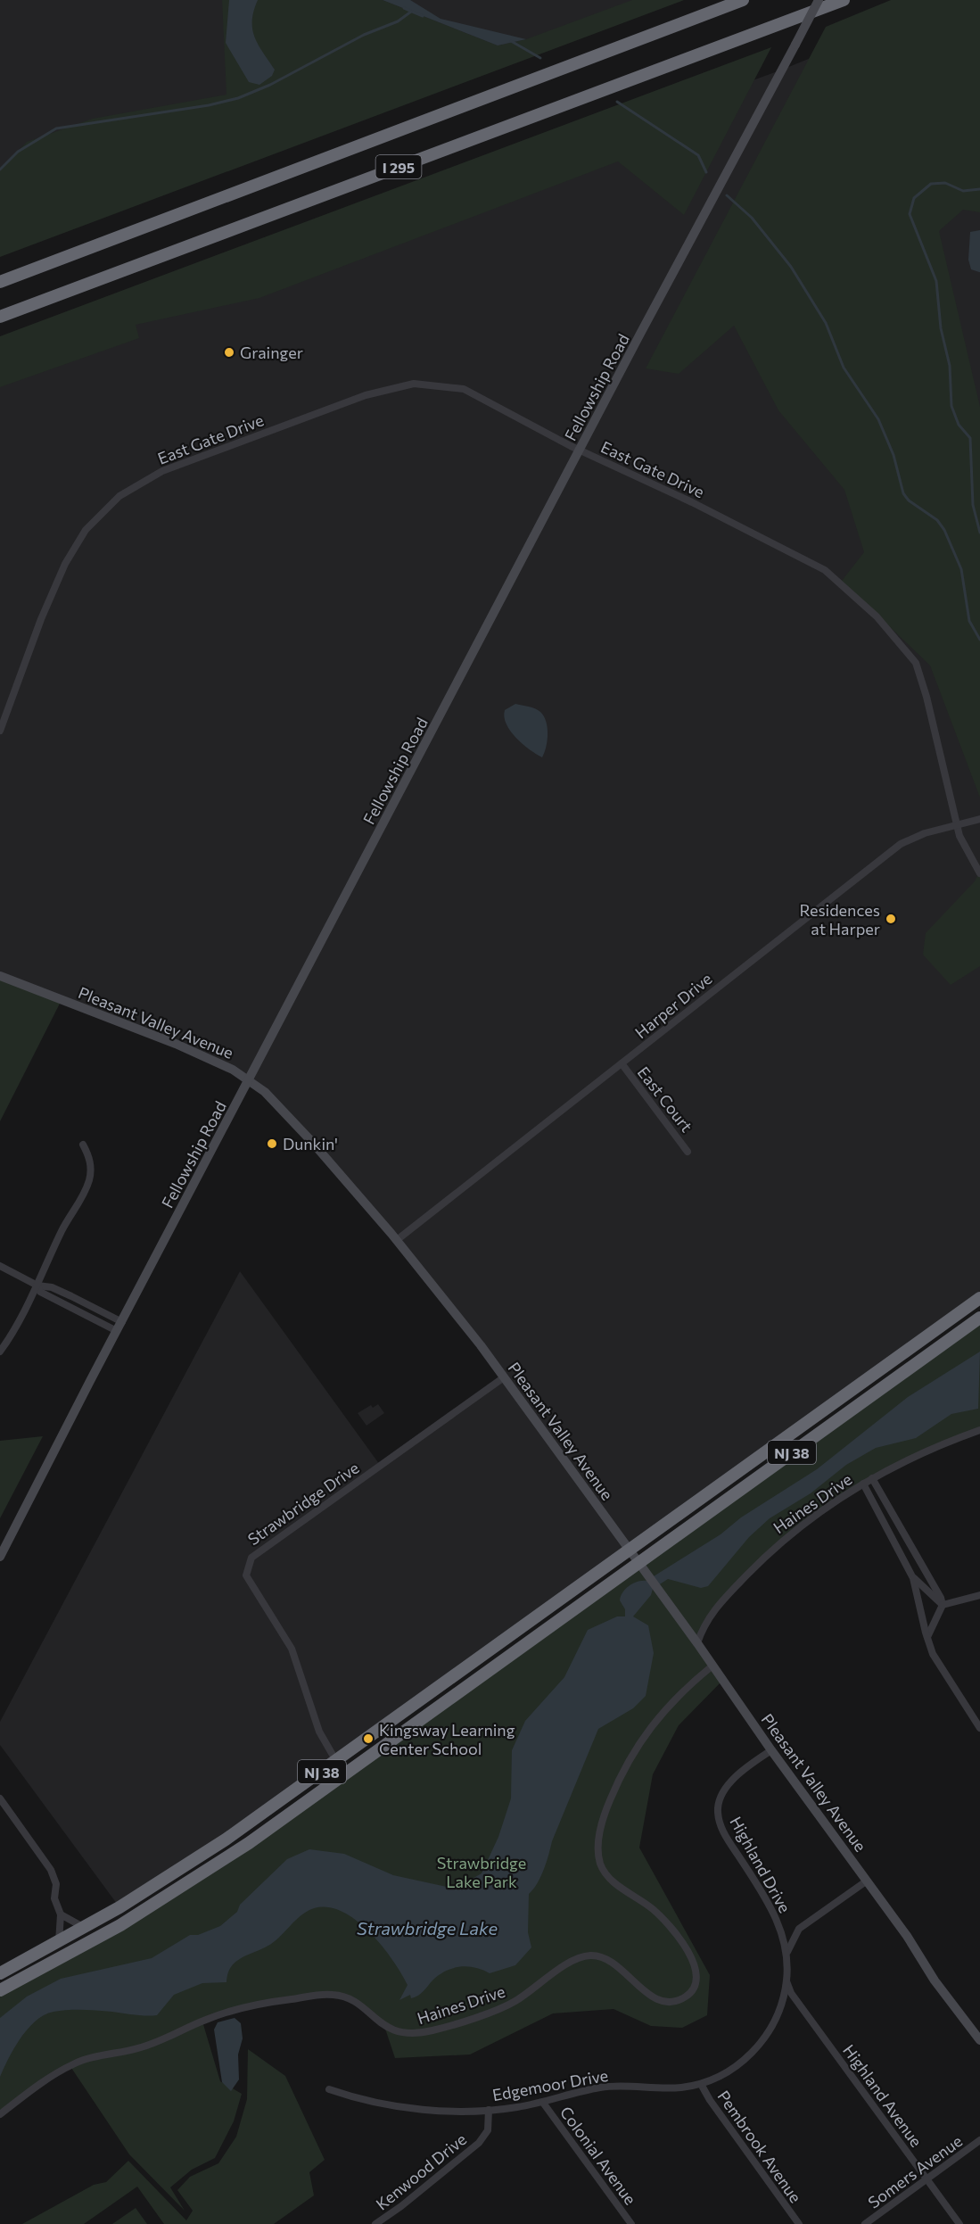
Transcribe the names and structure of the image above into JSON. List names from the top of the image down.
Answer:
{
  "streets": {
    "highway": ["I 295", "NJ 38"],
    "street": [
      "Fellowship Road",
      "East Gate Drive",
      "Harper Drive",
      "Pleasant Valley Avenue",
      "East Court",
      "Strawbridge Drive",
      "Haines Drive",
      "Highland Drive",
      "Edgemoor Drive",
      "Highland Avenue",
      "Pembrook Avenue",
      "Colonial Avenue",
      "Kenwood Drive",
      "Somers Avenue"
    ]
  },
  "crossings": [
    ["Fellowship Road", "East Gate Drive"],
    ["Fellowship Road", "Pleasant Valley Avenue"],
    ["East Gate Drive", "Harper Drive"],
    ["Harper Drive", "Pleasant Valley Avenue"],
    ["Harper Drive", "East Court"],
    ["Pleasant Valley Avenue", "NJ 38"],
    ["Pleasant Valley Avenue", "Strawbridge Drive"],
    ["Pleasant Valley Avenue", "Haines Drive"],
    ["Pleasant Valley Avenue", "Highland Drive"],
    ["NJ 38", "Strawbridge Drive"],
    ["Highland Drive", "Edgemoor Drive"],
    ["Highland Drive", "Highland Avenue"],
    ["Edgemoor Drive", "Highland Avenue"],
    ["Edgemoor Drive", "Pembrook Avenue"],
    ["Edgemoor Drive", "Colonial Avenue"],
    ["Edgemoor Drive", "Kenwood Drive"],
    ["Highland Avenue", "Somers Avenue"]
  ],
  "water": ["Strawbridge Lake"],
  "parks": ["Strawbridge Lake Park"],
  "places": [
    "Grainger",
    "Residences at Harper",
    "Dunkin'",
    "Kingsway Learning Center School"
  ]
}
